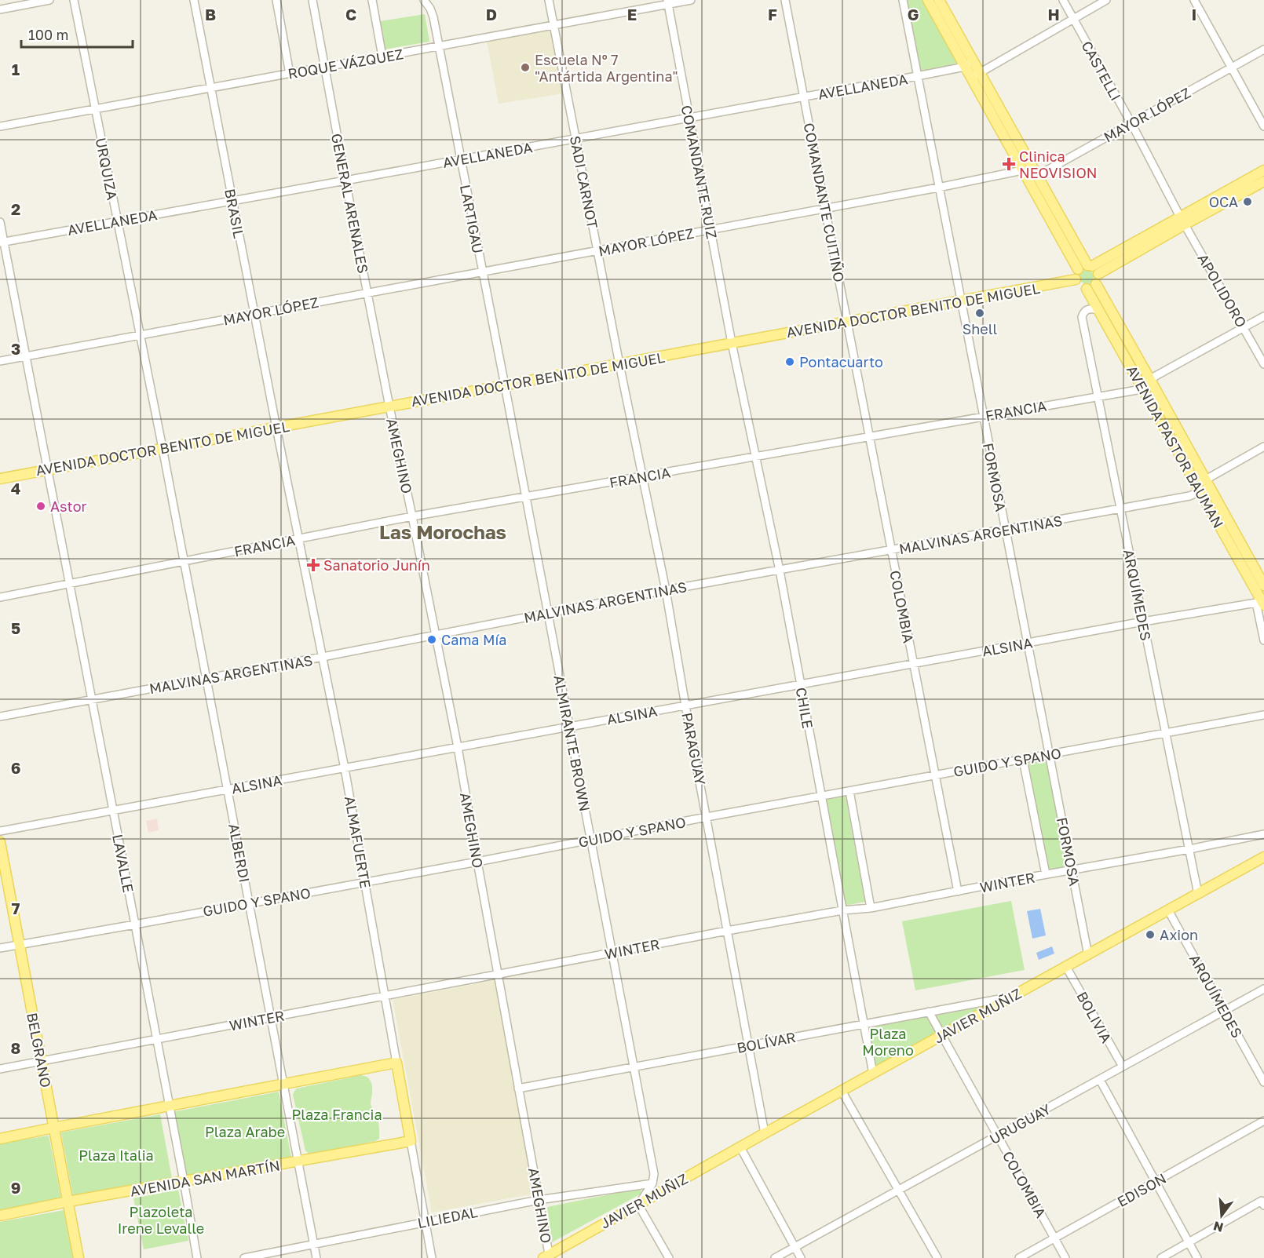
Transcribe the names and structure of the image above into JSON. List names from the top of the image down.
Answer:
{
  "streets": {
    "main road": [
      "AVENIDA DOCTOR BENITO DE MIGUEL",
      "AVENIDA PASTOR BAUMAN",
      "ALMAFUERTE",
      "JAVIER MUÑIZ",
      "BELGRANO",
      "AVENIDA SAN MARTÍN"
    ],
    "street": [
      "ROQUE VÁZQUEZ",
      "CASTELLI",
      "AVELLANEDA",
      "MAYOR LÓPEZ",
      "URQUIZA",
      "COMANDANTE RUIZ",
      "SADI CARNOT",
      "COMANDANTE CUITIÑO",
      "GENERAL ARENALES",
      "BRASIL",
      "LARTIGAU",
      "APOLIDORO",
      "FRANCIA",
      "AMEGHINO",
      "FORMOSA",
      "MALVINAS ARGENTINAS",
      "ARQUÍMEDES",
      "COLOMBIA",
      "ALSINA",
      "CHILE",
      "ALMIRANTE BROWN",
      "PARAGUAY",
      "GUIDO Y SPANO",
      "ALBERDI",
      "LAVALLE",
      "WINTER",
      "BOLIVIA",
      "BOLÍVAR",
      "URUGUAY",
      "EDISON",
      "LILIEDAL"
    ]
  },
  "crossings": [
    ["ROQUE VÁZQUEZ", "URQUIZA"],
    ["ROQUE VÁZQUEZ", "COMANDANTE RUIZ"],
    ["ROQUE VÁZQUEZ", "SADI CARNOT"],
    ["ROQUE VÁZQUEZ", "GENERAL ARENALES"],
    ["ROQUE VÁZQUEZ", "BRASIL"],
    ["ROQUE VÁZQUEZ", "LARTIGAU"],
    ["CASTELLI", "MAYOR LÓPEZ"],
    ["CASTELLI", "APOLIDORO"],
    ["AVELLANEDA", "URQUIZA"],
    ["AVELLANEDA", "COMANDANTE RUIZ"],
    ["AVELLANEDA", "SADI CARNOT"],
    ["AVELLANEDA", "COMANDANTE CUITIÑO"],
    ["AVELLANEDA", "GENERAL ARENALES"],
    ["AVELLANEDA", "BRASIL"],
    ["AVELLANEDA", "LARTIGAU"],
    ["AVELLANEDA", "FORMOSA"],
    ["AVELLANEDA", "LAVALLE"],
    ["MAYOR LÓPEZ", "URQUIZA"],
    ["MAYOR LÓPEZ", "COMANDANTE RUIZ"],
    ["MAYOR LÓPEZ", "SADI CARNOT"],
    ["MAYOR LÓPEZ", "COMANDANTE CUITIÑO"],
    ["MAYOR LÓPEZ", "GENERAL ARENALES"],
    ["MAYOR LÓPEZ", "BRASIL"],
    ["MAYOR LÓPEZ", "LARTIGAU"],
    ["MAYOR LÓPEZ", "FORMOSA"],
    ["MAYOR LÓPEZ", "LAVALLE"],
    ["URQUIZA", "AVENIDA DOCTOR BENITO DE MIGUEL"],
    ["URQUIZA", "ALBERDI"],
    ["COMANDANTE RUIZ", "AVENIDA DOCTOR BENITO DE MIGUEL"],
    ["COMANDANTE RUIZ", "CHILE"],
    ["SADI CARNOT", "AVENIDA DOCTOR BENITO DE MIGUEL"],
    ["SADI CARNOT", "PARAGUAY"],
    ["COMANDANTE CUITIÑO", "AVENIDA DOCTOR BENITO DE MIGUEL"],
    ["COMANDANTE CUITIÑO", "COLOMBIA"],
    ["GENERAL ARENALES", "AVENIDA DOCTOR BENITO DE MIGUEL"],
    ["GENERAL ARENALES", "AMEGHINO"],
    ["BRASIL", "AVENIDA DOCTOR BENITO DE MIGUEL"],
    ["BRASIL", "ALMAFUERTE"],
    ["LARTIGAU", "AVENIDA DOCTOR BENITO DE MIGUEL"],
    ["LARTIGAU", "ALMIRANTE BROWN"],
    ["APOLIDORO", "FRANCIA"],
    ["AVENIDA DOCTOR BENITO DE MIGUEL", "AVENIDA PASTOR BAUMAN"],
    ["AVENIDA DOCTOR BENITO DE MIGUEL", "AMEGHINO"],
    ["AVENIDA DOCTOR BENITO DE MIGUEL", "FORMOSA"],
    ["AVENIDA DOCTOR BENITO DE MIGUEL", "COLOMBIA"],
    ["AVENIDA DOCTOR BENITO DE MIGUEL", "CHILE"],
    ["AVENIDA DOCTOR BENITO DE MIGUEL", "ALMIRANTE BROWN"],
    ["AVENIDA DOCTOR BENITO DE MIGUEL", "PARAGUAY"],
    ["AVENIDA DOCTOR BENITO DE MIGUEL", "ALMAFUERTE"],
    ["AVENIDA DOCTOR BENITO DE MIGUEL", "ALBERDI"],
    ["AVENIDA DOCTOR BENITO DE MIGUEL", "LAVALLE"],
    ["FRANCIA", "AVENIDA PASTOR BAUMAN"],
    ["FRANCIA", "AMEGHINO"],
    ["FRANCIA", "FORMOSA"],
    ["FRANCIA", "ARQUÍMEDES"],
    ["FRANCIA", "COLOMBIA"],
    ["FRANCIA", "CHILE"],
    ["FRANCIA", "ALMIRANTE BROWN"],
    ["FRANCIA", "PARAGUAY"],
    ["FRANCIA", "ALMAFUERTE"],
    ["FRANCIA", "ALBERDI"],
    ["FRANCIA", "LAVALLE"],
    ["AVENIDA PASTOR BAUMAN", "MALVINAS ARGENTINAS"],
    ["AVENIDA PASTOR BAUMAN", "ARQUÍMEDES"],
    ["AVENIDA PASTOR BAUMAN", "ALSINA"],
    ["AMEGHINO", "MALVINAS ARGENTINAS"],
    ["AMEGHINO", "ALSINA"],
    ["AMEGHINO", "GUIDO Y SPANO"],
    ["AMEGHINO", "WINTER"],
    ["AMEGHINO", "JAVIER MUÑIZ"],
    ["AMEGHINO", "BOLÍVAR"],
    ["AMEGHINO", "LILIEDAL"],
    ["FORMOSA", "MALVINAS ARGENTINAS"],
    ["FORMOSA", "ALSINA"],
    ["FORMOSA", "GUIDO Y SPANO"],
    ["FORMOSA", "WINTER"],
    ["FORMOSA", "JAVIER MUÑIZ"],
    ["MALVINAS ARGENTINAS", "ARQUÍMEDES"],
    ["MALVINAS ARGENTINAS", "COLOMBIA"],
    ["MALVINAS ARGENTINAS", "CHILE"],
    ["MALVINAS ARGENTINAS", "ALMIRANTE BROWN"],
    ["MALVINAS ARGENTINAS", "PARAGUAY"],
    ["MALVINAS ARGENTINAS", "ALMAFUERTE"],
    ["MALVINAS ARGENTINAS", "ALBERDI"],
    ["MALVINAS ARGENTINAS", "LAVALLE"],
    ["ARQUÍMEDES", "ALSINA"],
    ["ARQUÍMEDES", "GUIDO Y SPANO"],
    ["ARQUÍMEDES", "WINTER"],
    ["ARQUÍMEDES", "JAVIER MUÑIZ"],
    ["ARQUÍMEDES", "URUGUAY"],
    ["COLOMBIA", "ALSINA"],
    ["COLOMBIA", "GUIDO Y SPANO"],
    ["COLOMBIA", "WINTER"],
    ["COLOMBIA", "JAVIER MUÑIZ"],
    ["COLOMBIA", "BOLÍVAR"],
    ["COLOMBIA", "URUGUAY"],
    ["COLOMBIA", "EDISON"],
    ["ALSINA", "CHILE"],
    ["ALSINA", "ALMIRANTE BROWN"],
    ["ALSINA", "PARAGUAY"],
    ["ALSINA", "ALMAFUERTE"],
    ["ALSINA", "ALBERDI"],
    ["ALSINA", "LAVALLE"],
    ["CHILE", "GUIDO Y SPANO"],
    ["CHILE", "WINTER"],
    ["CHILE", "JAVIER MUÑIZ"],
    ["CHILE", "BOLÍVAR"],
    ["ALMIRANTE BROWN", "GUIDO Y SPANO"],
    ["ALMIRANTE BROWN", "WINTER"],
    ["ALMIRANTE BROWN", "BOLÍVAR"],
    ["ALMIRANTE BROWN", "LILIEDAL"],
    ["PARAGUAY", "GUIDO Y SPANO"],
    ["PARAGUAY", "WINTER"],
    ["PARAGUAY", "JAVIER MUÑIZ"],
    ["PARAGUAY", "BOLÍVAR"],
    ["GUIDO Y SPANO", "ALMAFUERTE"],
    ["GUIDO Y SPANO", "ALBERDI"],
    ["GUIDO Y SPANO", "LAVALLE"],
    ["GUIDO Y SPANO", "BELGRANO"],
    ["ALMAFUERTE", "WINTER"],
    ["ALMAFUERTE", "AVENIDA SAN MARTÍN"],
    ["ALMAFUERTE", "LILIEDAL"],
    ["ALBERDI", "WINTER"],
    ["ALBERDI", "AVENIDA SAN MARTÍN"],
    ["ALBERDI", "LILIEDAL"],
    ["LAVALLE", "WINTER"],
    ["LAVALLE", "AVENIDA SAN MARTÍN"],
    ["WINTER", "BELGRANO"],
    ["JAVIER MUÑIZ", "BOLIVIA"],
    ["JAVIER MUÑIZ", "BOLÍVAR"],
    ["BOLIVIA", "URUGUAY"],
    ["BELGRANO", "AVENIDA SAN MARTÍN"]
  ],
  "districts": ["Las Morochas"],
  "parks": [
    "Plaza Moreno",
    "Plaza Francia",
    "Plaza Arabe",
    "Plaza Italia",
    "Plazoleta Irene Levalle"
  ],
  "places": {
    "other": [
      "Escuela Nº 7 \"Antártida Argentina\"",
      "OCA",
      "Shell",
      "Pontacuarto",
      "Astor",
      "Cama Mía",
      "Axion"
    ],
    "health": ["Clinica NEOVISION", "Sanatorio Junín"]
  },
  "scale_bar": "100 m",
  "north": "bottom",
  "grid": {
    "columns": [
      "B",
      "C",
      "D",
      "E",
      "F",
      "G",
      "H",
      "I"
    ],
    "rows": [
      "1",
      "2",
      "3",
      "4",
      "5",
      "6",
      "7",
      "8",
      "9"
    ]
  }
}
